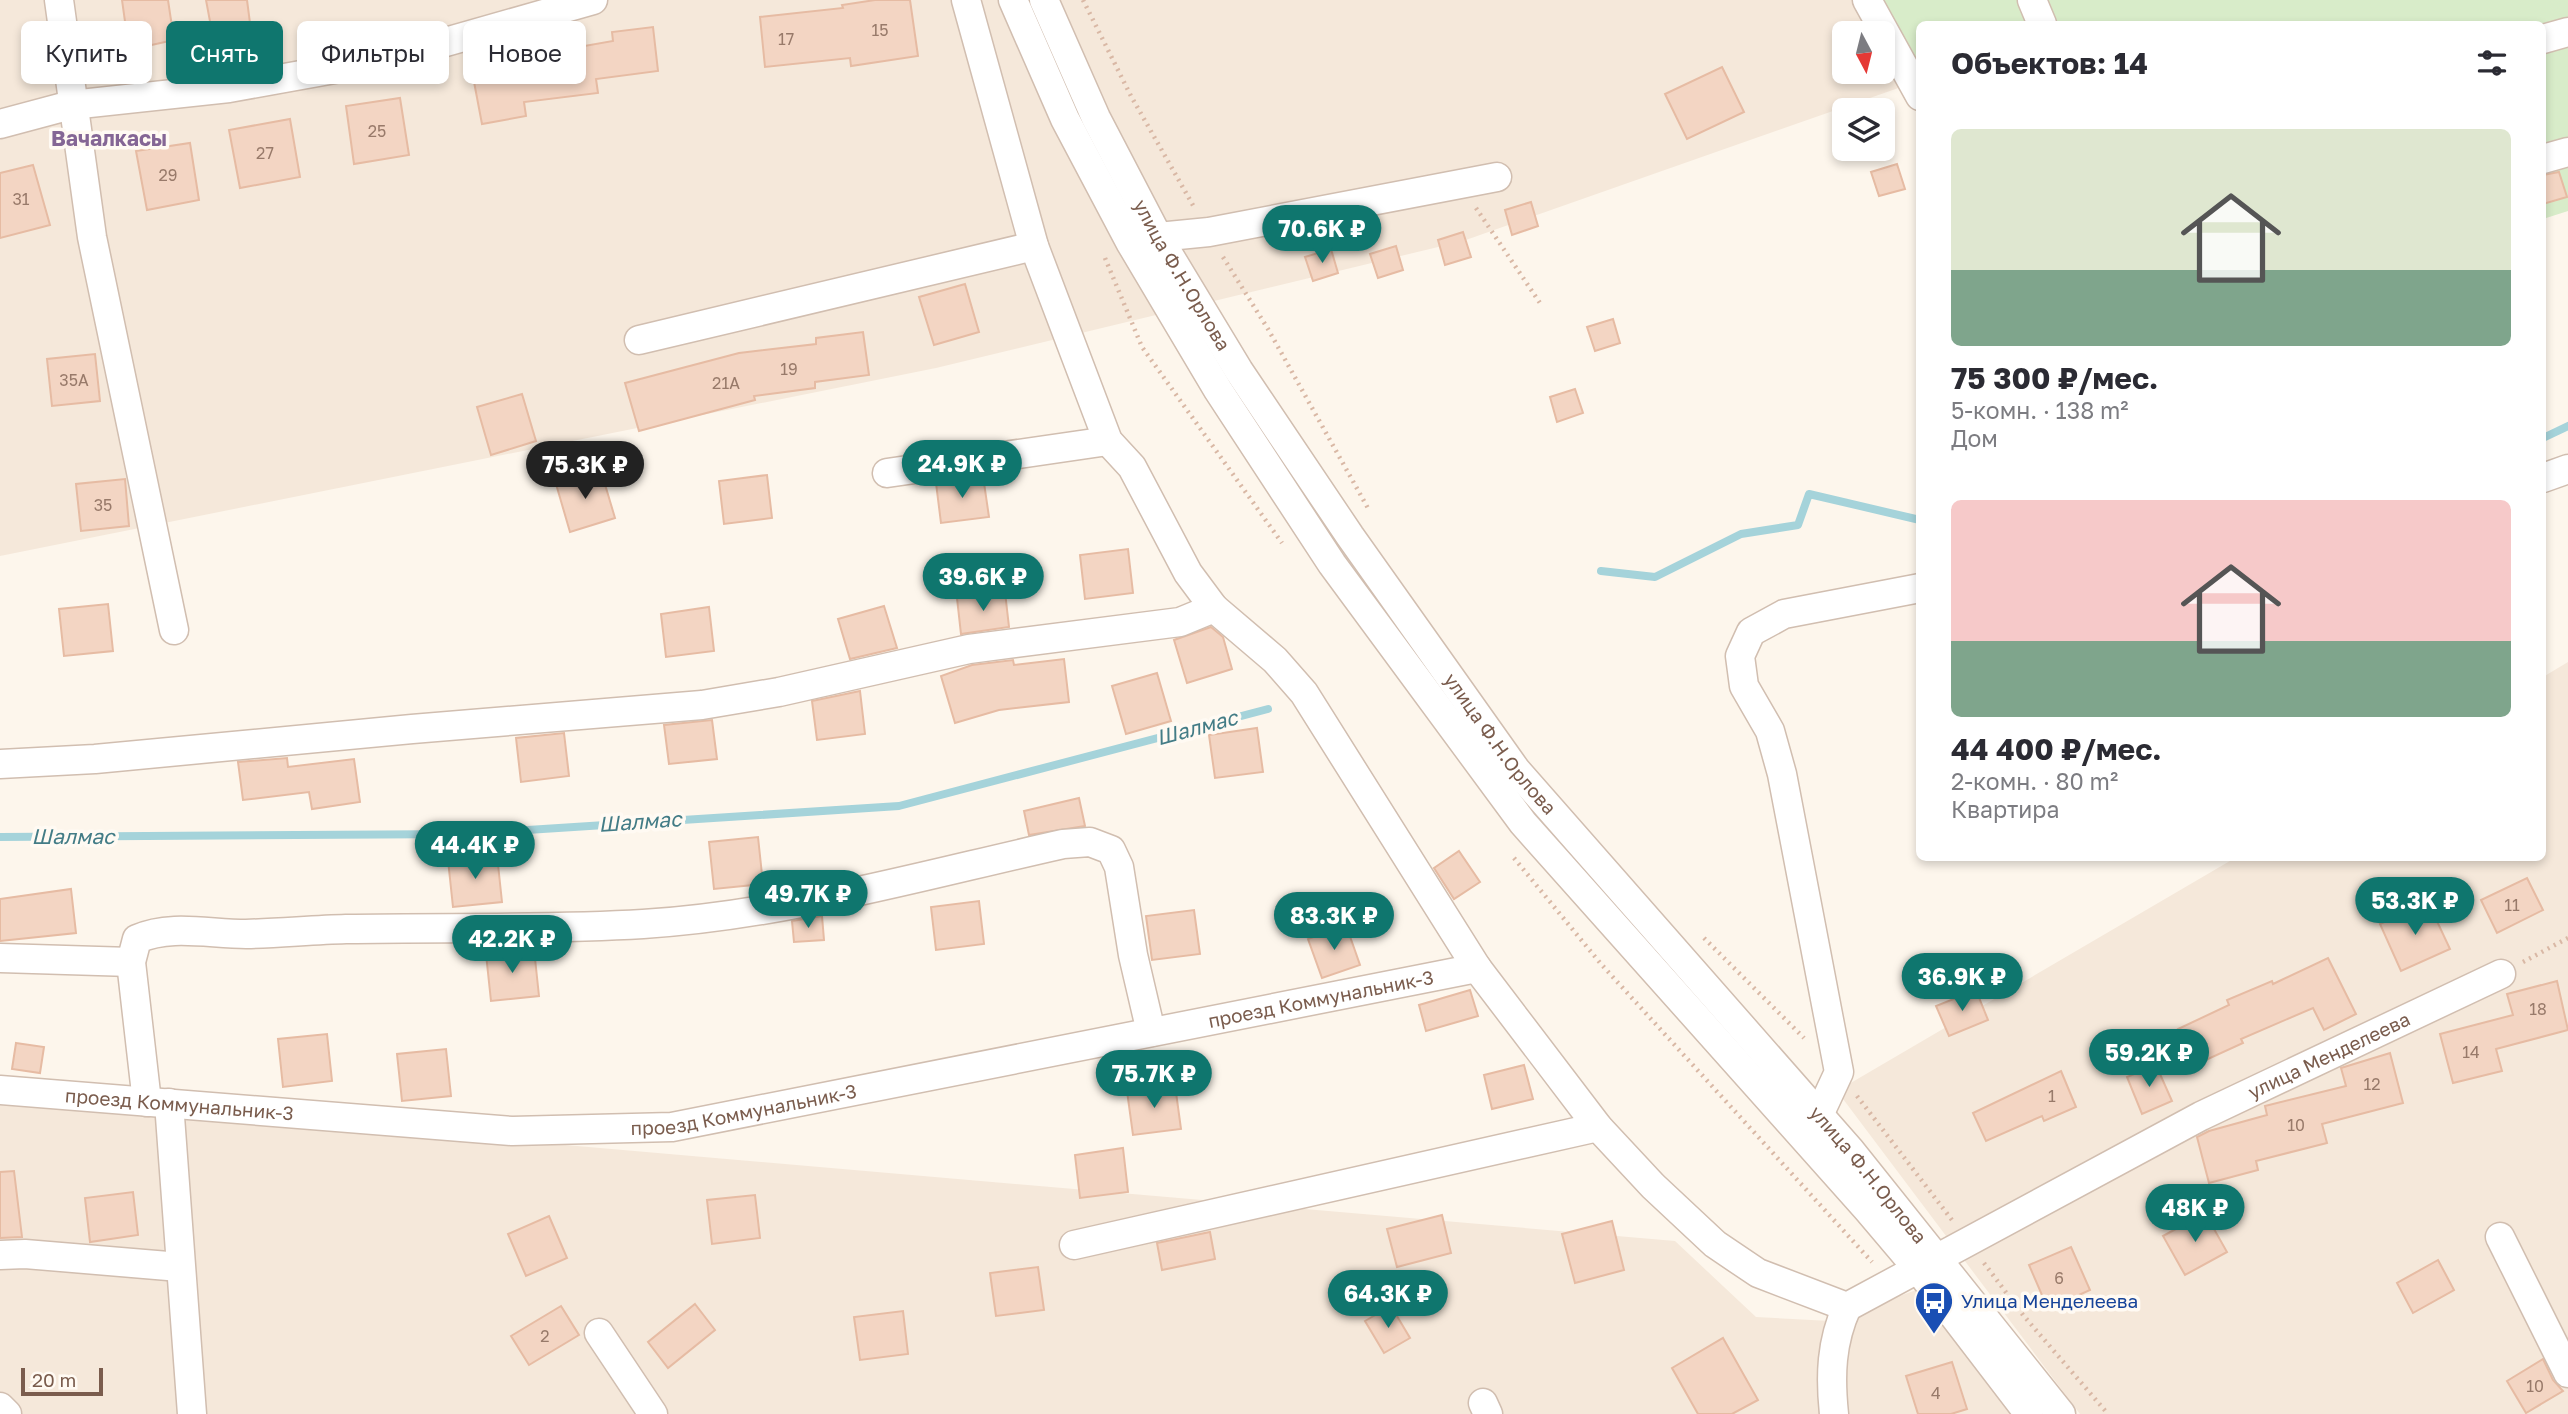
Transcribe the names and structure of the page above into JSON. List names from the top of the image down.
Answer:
{
  "streets": {
    "street": ["улица Ф.Н.Орлова", "проезд Коммунальник-3", "улица Менделеева"]
  },
  "crossings": [
    ["улица Ф.Н.Орлова", "улица Менделеева"]
  ],
  "districts": ["Вачалкасы"],
  "water": ["Шалмас"],
  "places": {
    "bus stop": ["Улица Менделеева"]
  },
  "house_numbers": [
    "15",
    "17",
    "25",
    "27",
    "29",
    "31",
    "19",
    "35А",
    "21А",
    "35",
    "11",
    "18",
    "14",
    "12",
    "1",
    "10",
    "6",
    "2",
    "10",
    "4"
  ],
  "scale_bar": "20 m",
  "north": "bottom",
  "page": {
    "chip": [
      "Купить",
      "Снять",
      "Фильтры",
      "Новое"
    ],
    "heading": "Объектов: 14",
    "list": [
      {
        "name": "75 300 ₽/мес.",
        "note": "5-комн. · 138 m² · Дом"
      },
      {
        "name": "44 400 ₽/мес.",
        "note": "2-комн. · 80 m² · Квартира"
      }
    ],
    "price": [
      "70.6K ₽",
      "24.9K ₽",
      "75.3K ₽",
      "39.6K ₽",
      "44.4K ₽",
      "49.7K ₽",
      "53.3K ₽",
      "83.3K ₽",
      "42.2K ₽",
      "36.9K ₽",
      "59.2K ₽",
      "75.7K ₽",
      "48K ₽",
      "64.3K ₽"
    ],
    "scale": "20 m"
  }
}
